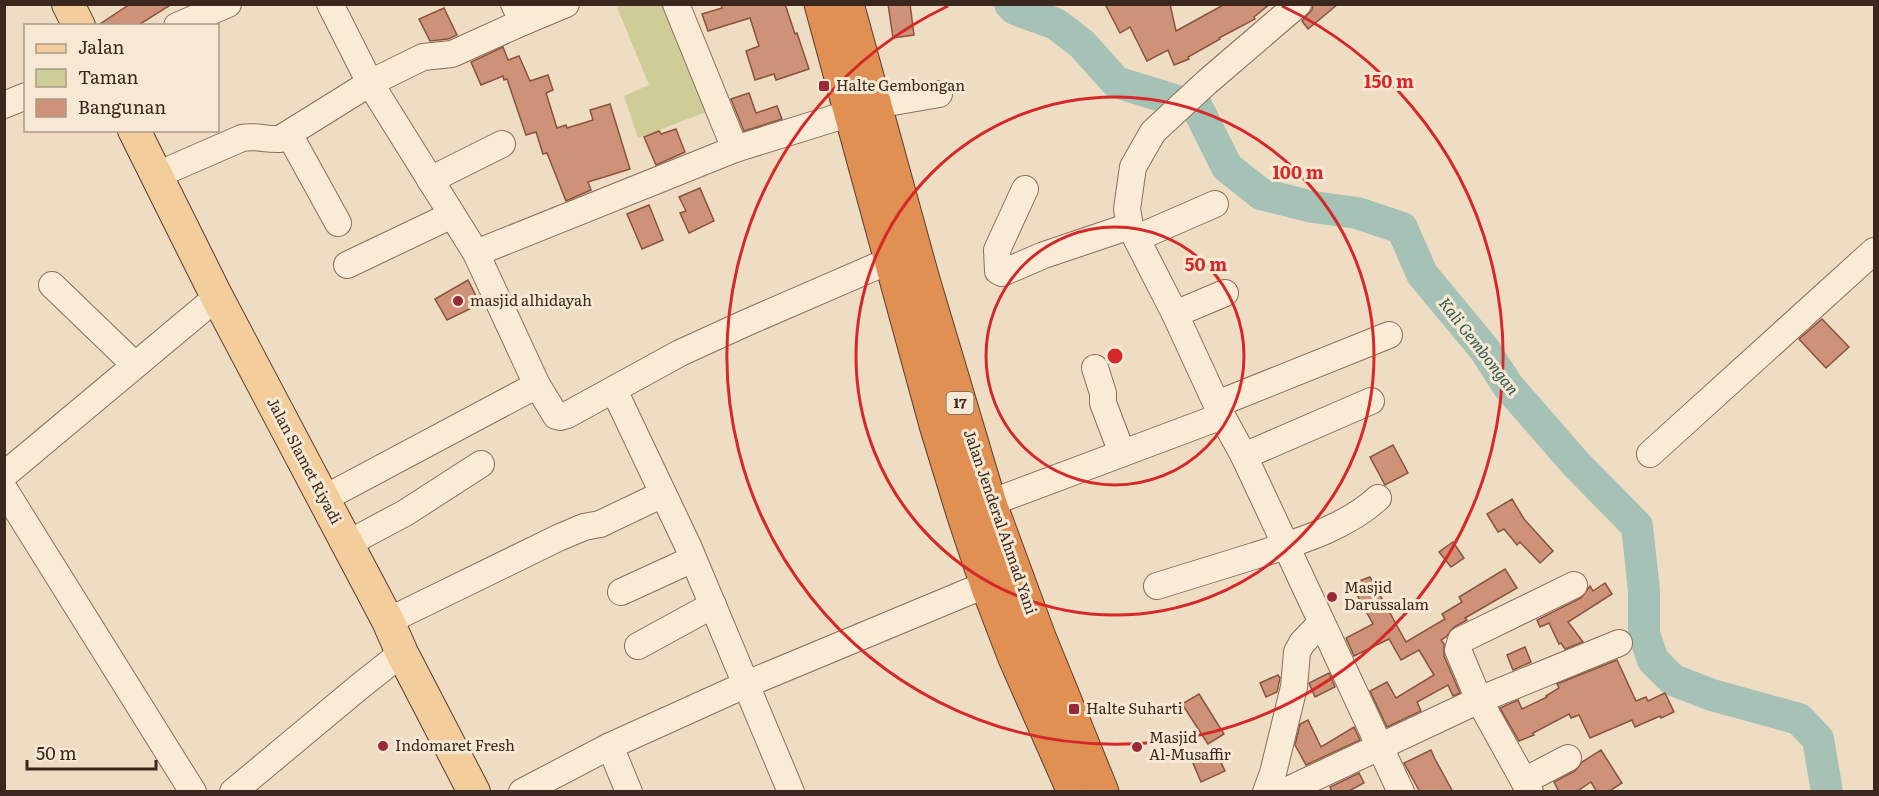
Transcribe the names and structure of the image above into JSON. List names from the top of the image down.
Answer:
{
  "streets": {
    "highway": ["17", "Jalan Jenderal Ahmad Yani"],
    "main road": ["Jalan Slamet Riyadi"]
  },
  "water": ["Kali Gembongan"],
  "places": {
    "transit": ["Halte Gembongan", "Halte Suharti"],
    "other": [
      "masjid alhidayah",
      "Masjid Darussalam",
      "Indomaret Fresh",
      "Masjid Al-Musaffir"
    ]
  },
  "legend": ["Jalan", "Taman", "Bangunan"],
  "scale_bar": "50 m",
  "rings": ["150 m", "100 m", "50 m"]
}
